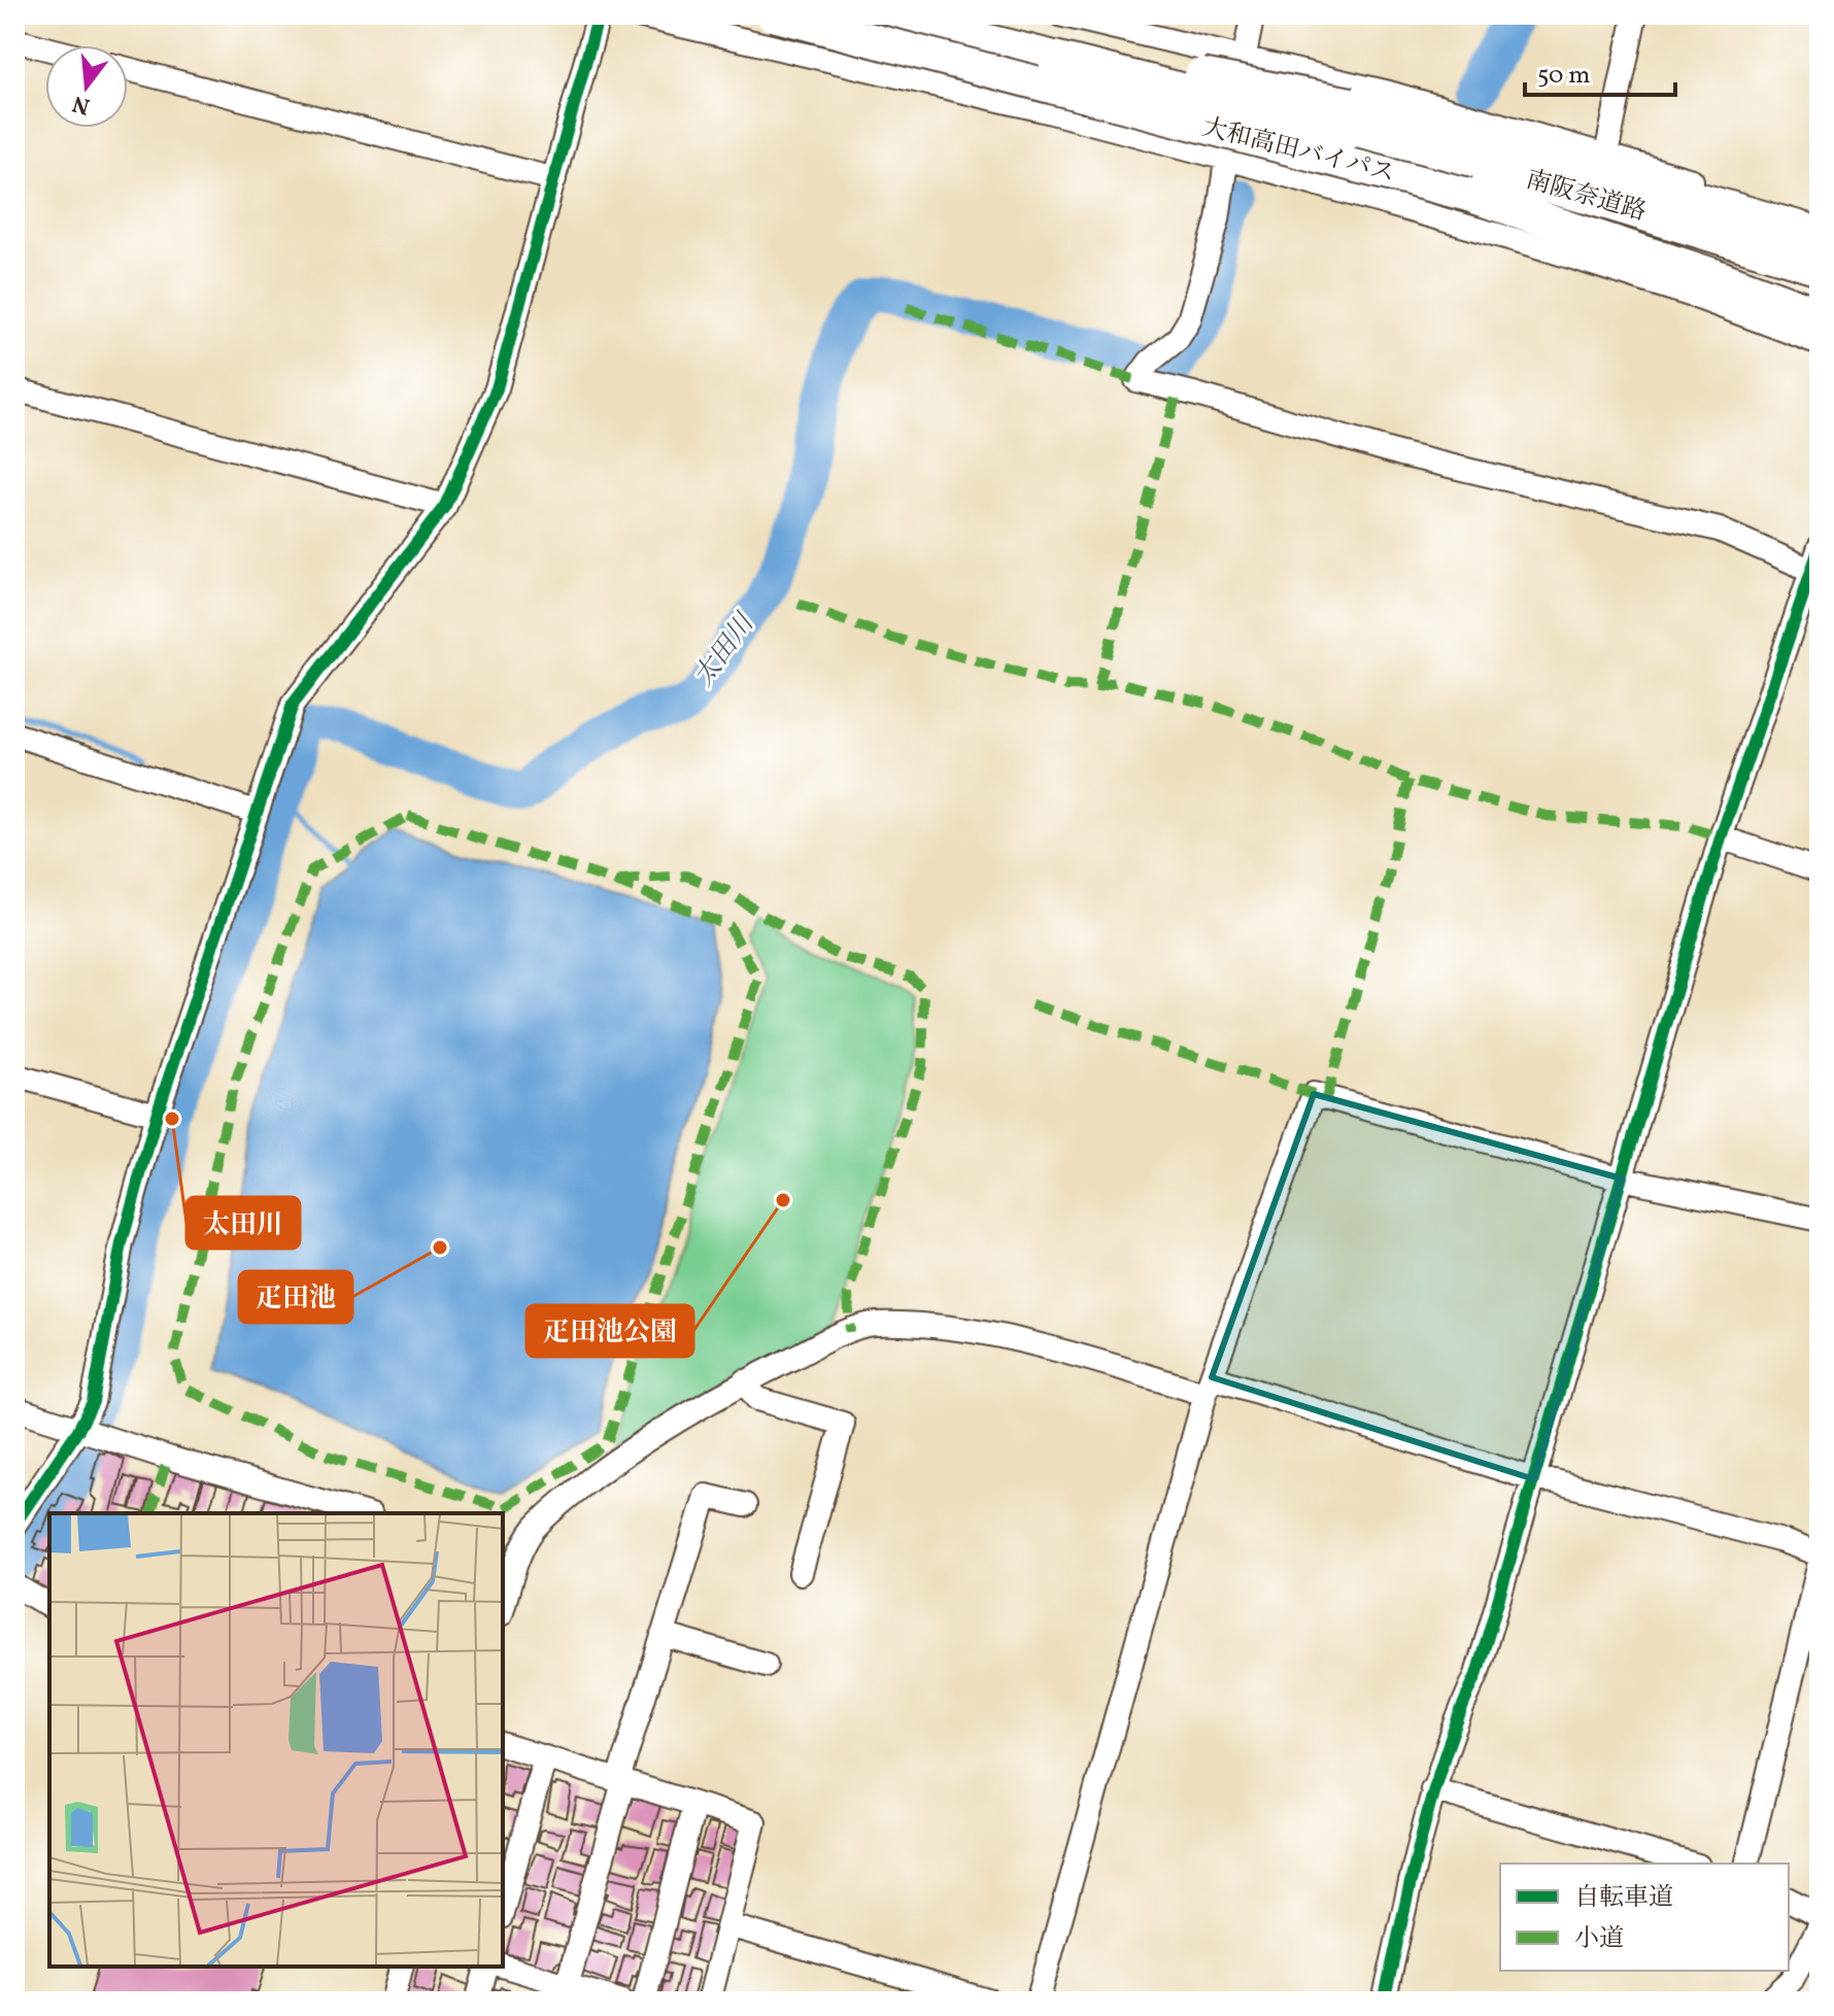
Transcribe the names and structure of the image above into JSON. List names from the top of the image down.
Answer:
{
  "streets": {
    "highway": ["大和高田バイパス", "南阪奈道路"]
  },
  "crossings": [
    ["大和高田バイパス", "南阪奈道路"]
  ],
  "water": ["太田川"],
  "places": ["太田川", "疋田池公園", "疋田池"],
  "legend": ["自転車道", "小道"],
  "scale_bar": "50 m",
  "north": "bottom"
}
